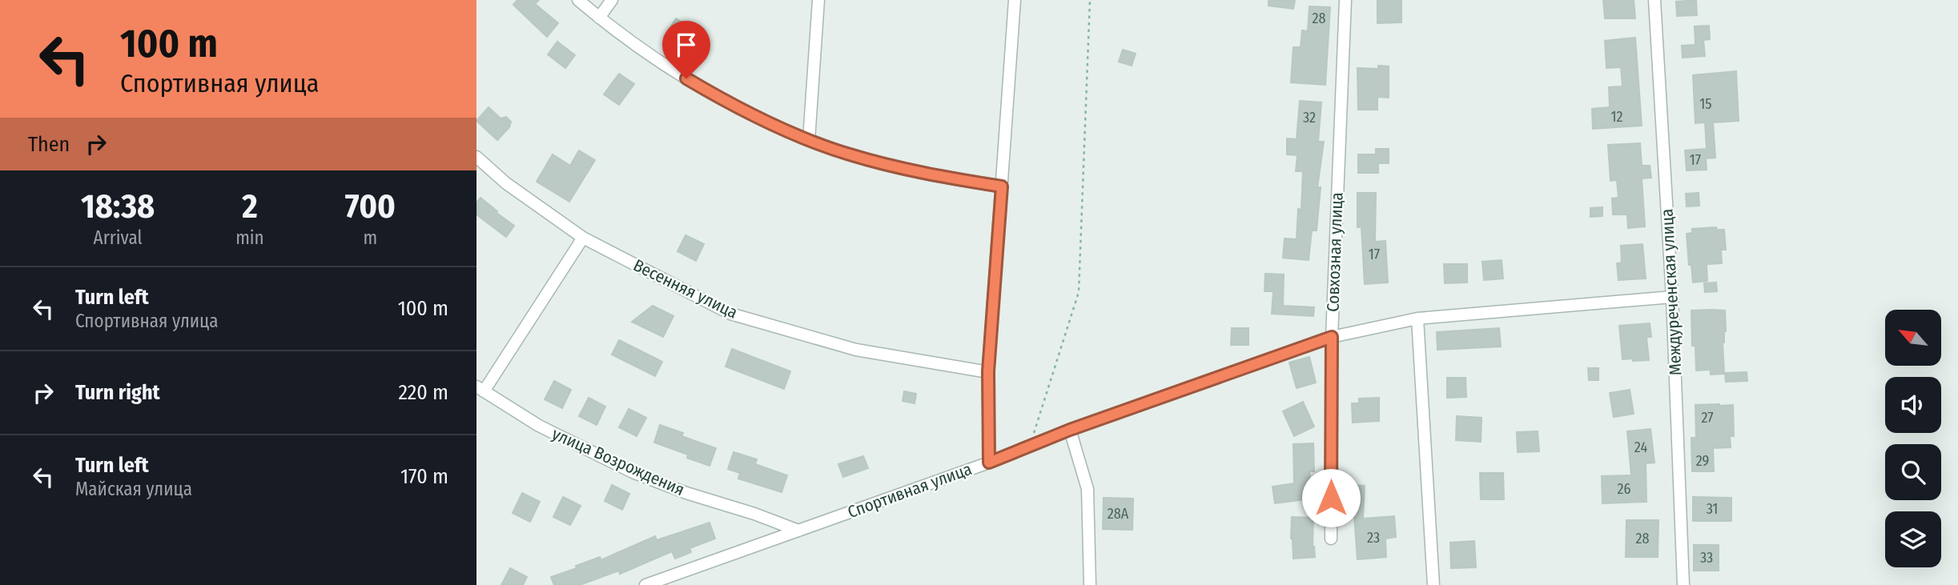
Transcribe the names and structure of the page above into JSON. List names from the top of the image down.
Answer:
{
  "streets": {
    "street": [
      "Совхозная улица",
      "Весенняя улица",
      "Междуреченская улица",
      "улица Возрождения",
      "Спортивная улица"
    ]
  },
  "crossings": [
    ["Совхозная улица", "Спортивная улица"],
    ["Междуреченская улица", "Спортивная улица"],
    ["улица Возрождения", "Спортивная улица"]
  ],
  "house_numbers": [
    "28",
    "15",
    "12",
    "32",
    "17",
    "17",
    "27",
    "24",
    "29",
    "26",
    "31",
    "28А",
    "23",
    "28",
    "33"
  ],
  "north": "top left",
  "page": {
    "turn": ["100 m", "Спортивная улица"],
    "then": "Then",
    "eta": [
      "18:38",
      "Arrival",
      "2",
      "min",
      "700",
      "m"
    ],
    "list": [
      {
        "name": "Turn left",
        "note": "Спортивная улица",
        "value": "100 m"
      },
      {
        "name": "Turn right",
        "value": "220 m"
      },
      {
        "name": "Turn left",
        "note": "Майская улица",
        "value": "170 m"
      }
    ]
  }
}
